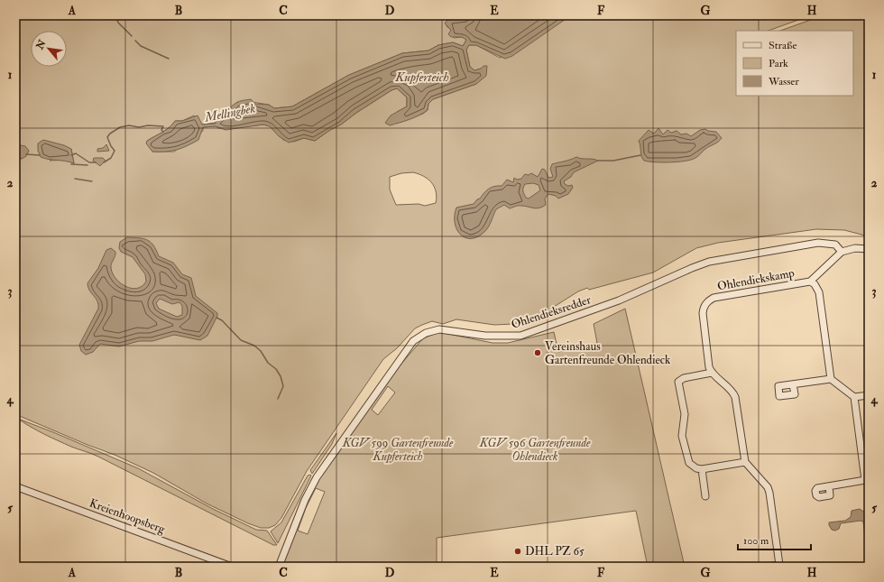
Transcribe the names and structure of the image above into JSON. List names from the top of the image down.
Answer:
{
  "streets": {
    "street": ["Ohlendiekskamp", "Ohlendieksredder", "Kreienhoopsberg"]
  },
  "crossings": [
    ["Ohlendiekskamp", "Ohlendieksredder"]
  ],
  "water": ["Kupferteich", "Mellingbek"],
  "parks": ["KGV 599 Gartenfreunde Kupferteich", "KGV 596 Gartenfreunde Ohlendieck"],
  "places": ["Vereinshaus Gartenfreunde Ohlendieck", "DHL PZ 65"],
  "legend": ["Straße", "Park", "Wasser"],
  "scale_bar": "100 m",
  "north": "top left",
  "grid": {
    "columns": [
      "A",
      "B",
      "C",
      "D",
      "E",
      "F",
      "G",
      "H"
    ],
    "rows": [
      "1",
      "2",
      "3",
      "4",
      "5"
    ]
  }
}
